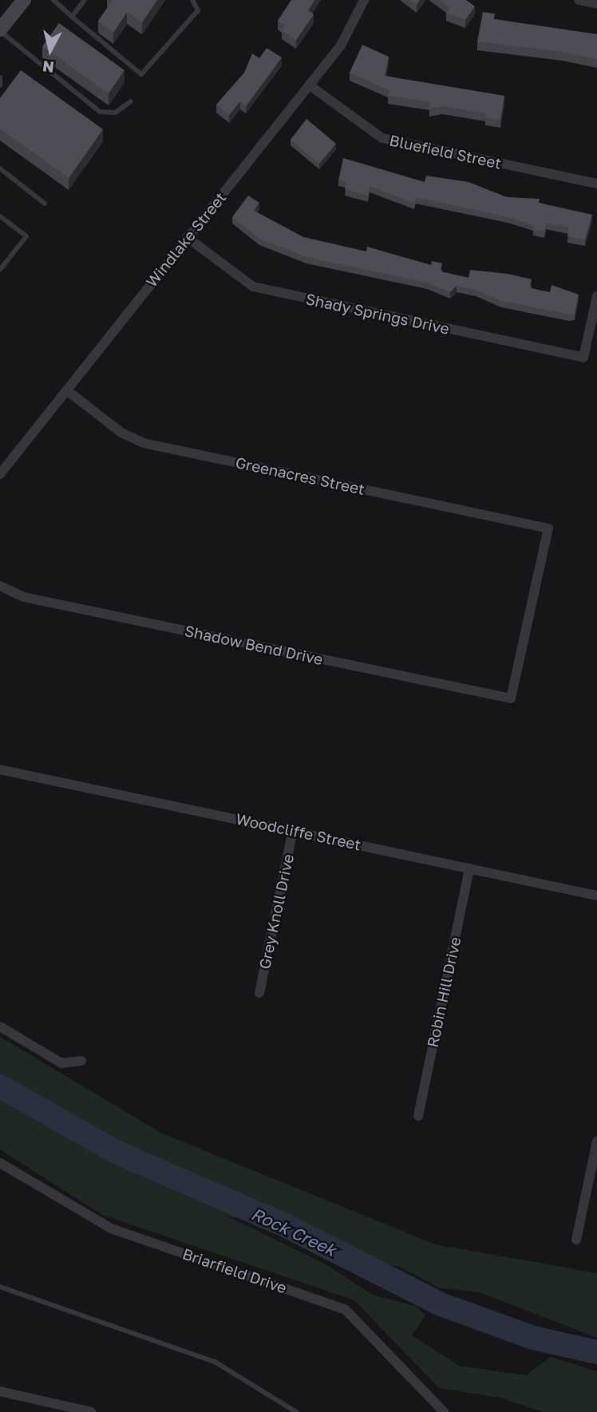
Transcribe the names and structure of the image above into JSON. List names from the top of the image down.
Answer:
{
  "streets": {
    "street": [
      "Bluefield Street",
      "Windlake Street",
      "Shady Springs Drive",
      "Greenacres Street",
      "Shadow Bend Drive",
      "Woodcliffe Street",
      "Grey Knoll Drive",
      "Robin Hill Drive",
      "Briarfield Drive"
    ]
  },
  "crossings": [
    ["Bluefield Street", "Windlake Street"],
    ["Windlake Street", "Shady Springs Drive"],
    ["Windlake Street", "Greenacres Street"],
    ["Greenacres Street", "Shadow Bend Drive"],
    ["Woodcliffe Street", "Grey Knoll Drive"],
    ["Woodcliffe Street", "Robin Hill Drive"]
  ],
  "water": ["Rock Creek"],
  "north": "bottom"
}
